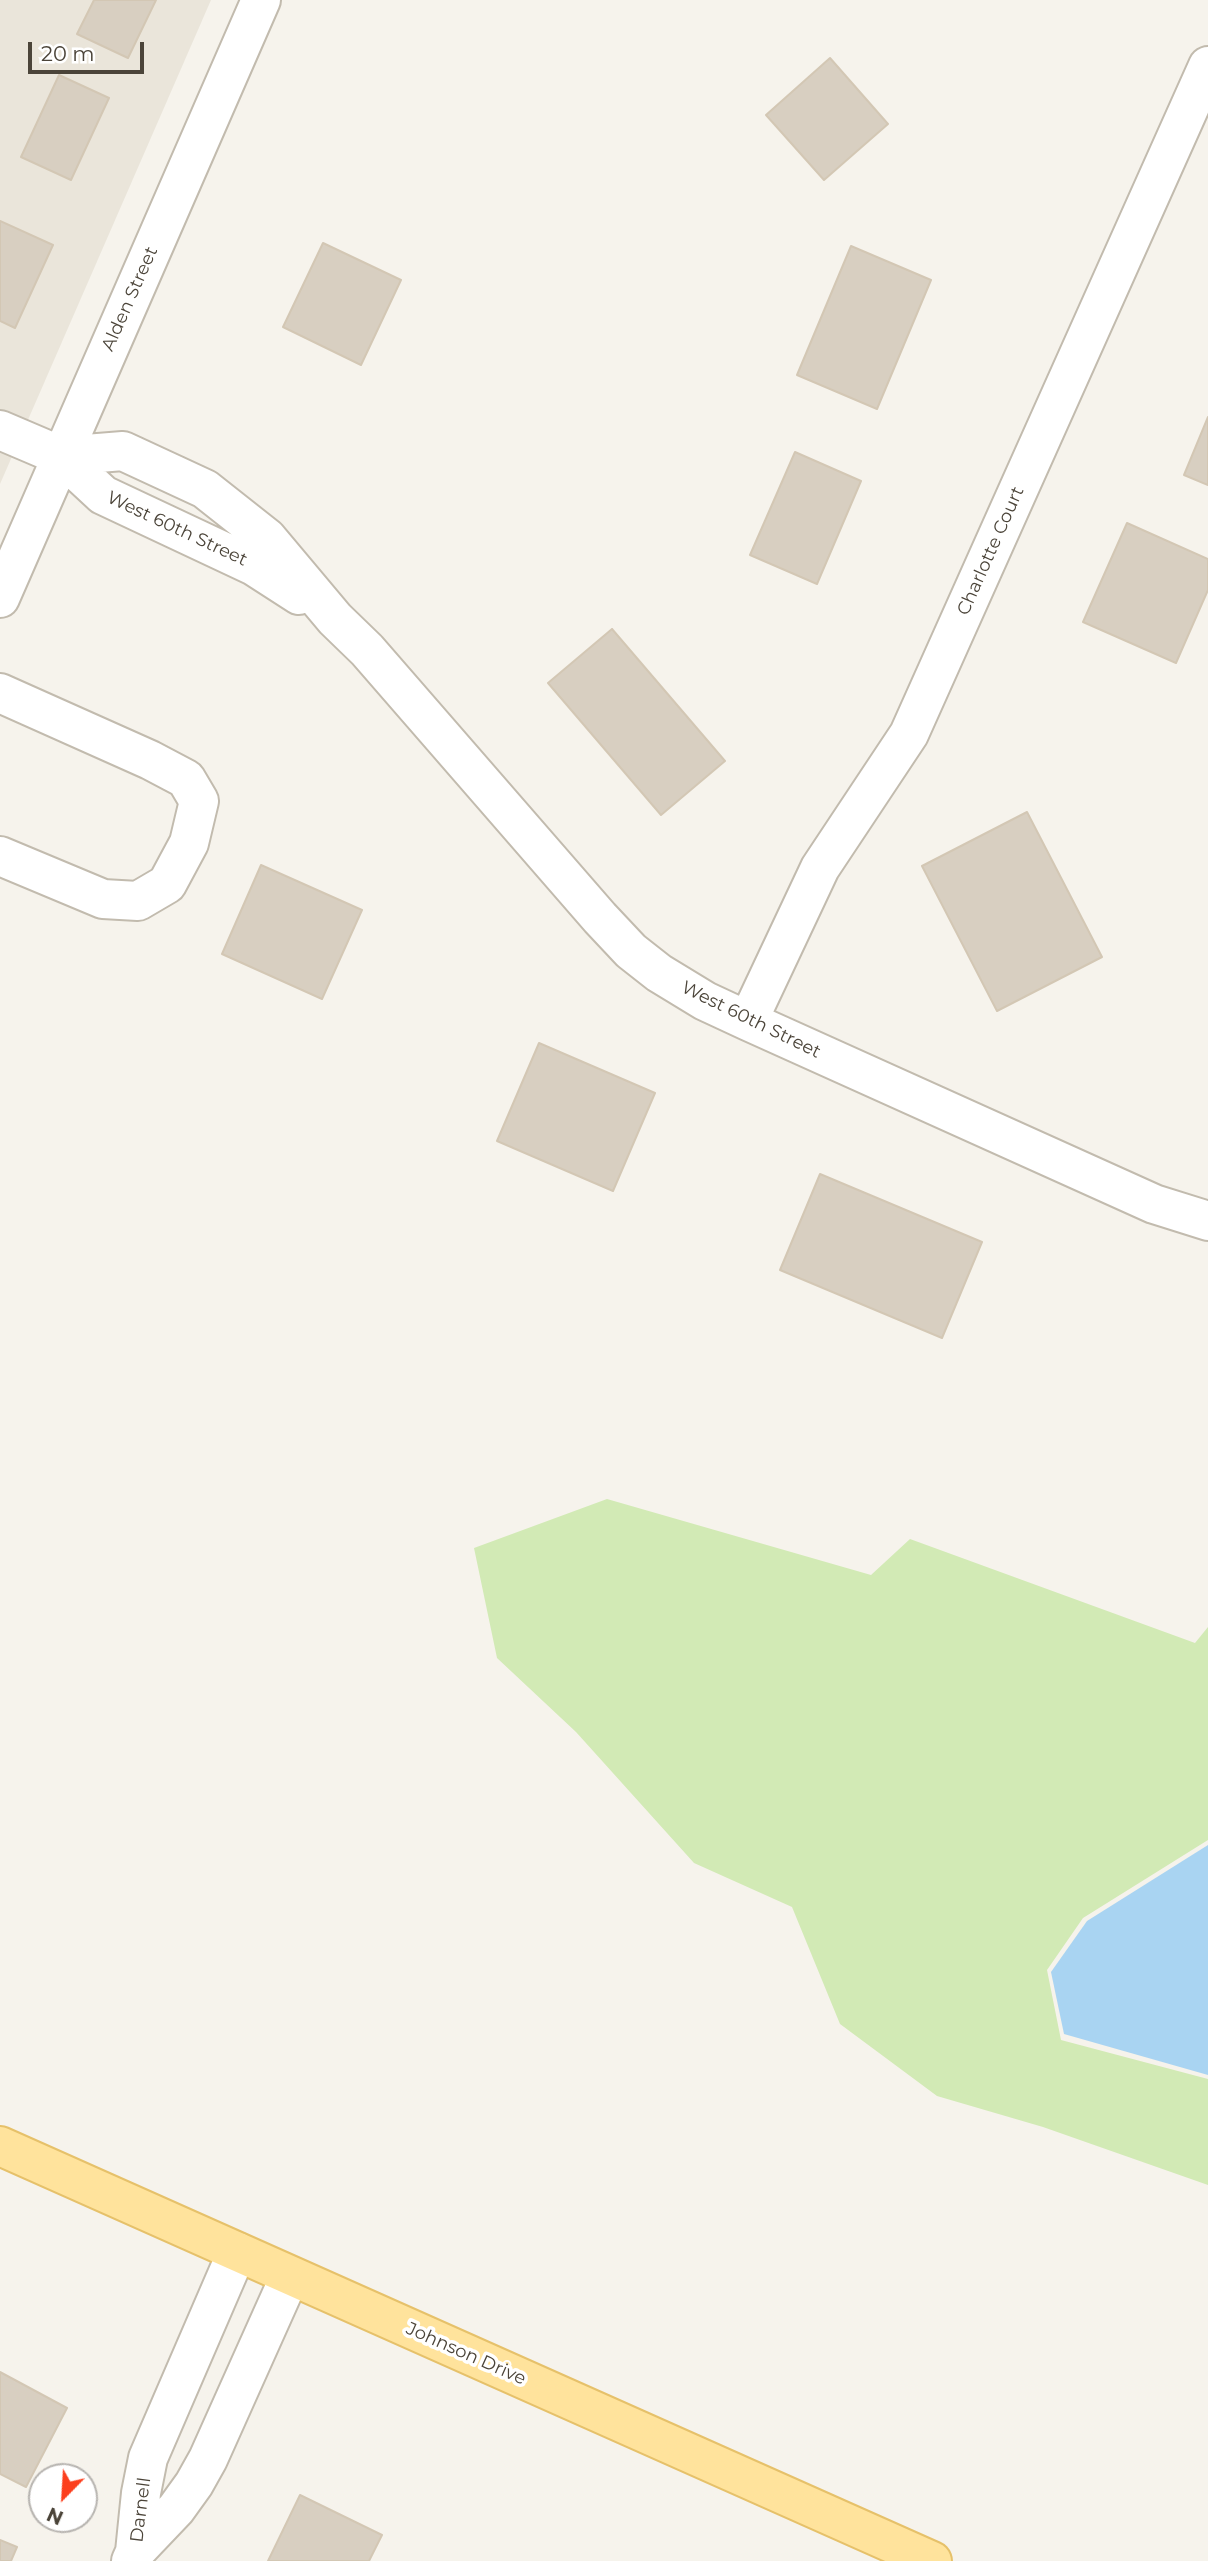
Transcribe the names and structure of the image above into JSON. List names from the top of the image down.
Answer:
{
  "streets": {
    "main road": ["Johnson Drive"],
    "street": [
      "Alden Street",
      "West 60th Street",
      "Charlotte Court",
      "Darnell"
    ]
  },
  "crossings": [
    ["Alden Street", "West 60th Street"],
    ["West 60th Street", "Charlotte Court"],
    ["Johnson Drive", "Darnell"]
  ],
  "scale_bar": "20 m",
  "north": "bottom left"
}
